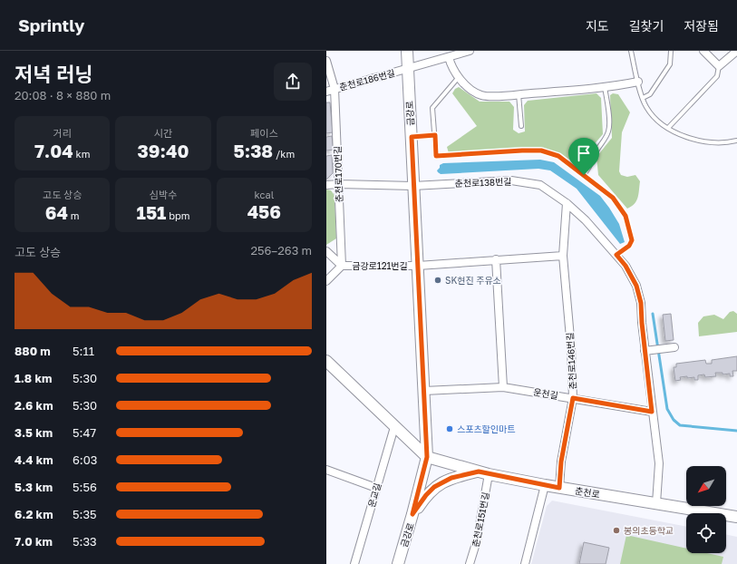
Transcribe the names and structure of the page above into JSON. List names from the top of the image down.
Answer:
{
  "streets": {
    "street": [
      "춘천로186번길",
      "금강로",
      "춘천로170번길",
      "춘천로138번길",
      "금강로121번길",
      "춘천로146번길",
      "운천길",
      "춘천로",
      "운교길",
      "춘천로151번길"
    ]
  },
  "crossings": [
    ["춘천로186번길", "금강로"],
    ["춘천로186번길", "춘천로170번길"],
    ["금강로", "춘천로138번길"],
    ["금강로", "금강로121번길"],
    ["금강로", "운천길"],
    ["금강로", "춘천로"],
    ["춘천로170번길", "춘천로138번길"],
    ["춘천로170번길", "금강로121번길"],
    ["춘천로138번길", "춘천로146번길"],
    ["춘천로138번길", "운천길"],
    ["춘천로138번길", "춘천로"],
    ["춘천로146번길", "운천길"],
    ["춘천로146번길", "춘천로"],
    ["춘천로", "운교길"],
    ["춘천로", "춘천로151번길"]
  ],
  "places": ["SK현진 주유소", "스포츠할인마트", "봉의초등학교"],
  "north": "bottom left",
  "page": {
    "header": "Sprintly",
    "nav": ["지도", "길찾기", "저장됨"],
    "heading": ["저녁 러닝", "20:08 · 8 × 880 m"],
    "stats": [
      ["거리", "7.04 km"],
      ["시간", "39:40"],
      ["페이스", "5:38 /km"],
      ["고도 상승", "64 m"],
      ["심박수", "151 bpm"],
      ["kcal", "456"]
    ],
    "chart": ["고도 상승", "256–263 m"],
    "list": [
      {
        "name": "880 m",
        "note": "5:11"
      },
      {
        "name": "1.8 km",
        "note": "5:30"
      },
      {
        "name": "2.6 km",
        "note": "5:30"
      },
      {
        "name": "3.5 km",
        "note": "5:47"
      },
      {
        "name": "4.4 km",
        "note": "6:03"
      },
      {
        "name": "5.3 km",
        "note": "5:56"
      },
      {
        "name": "6.2 km",
        "note": "5:35"
      },
      {
        "name": "7.0 km",
        "note": "5:33"
      }
    ]
  }
}
